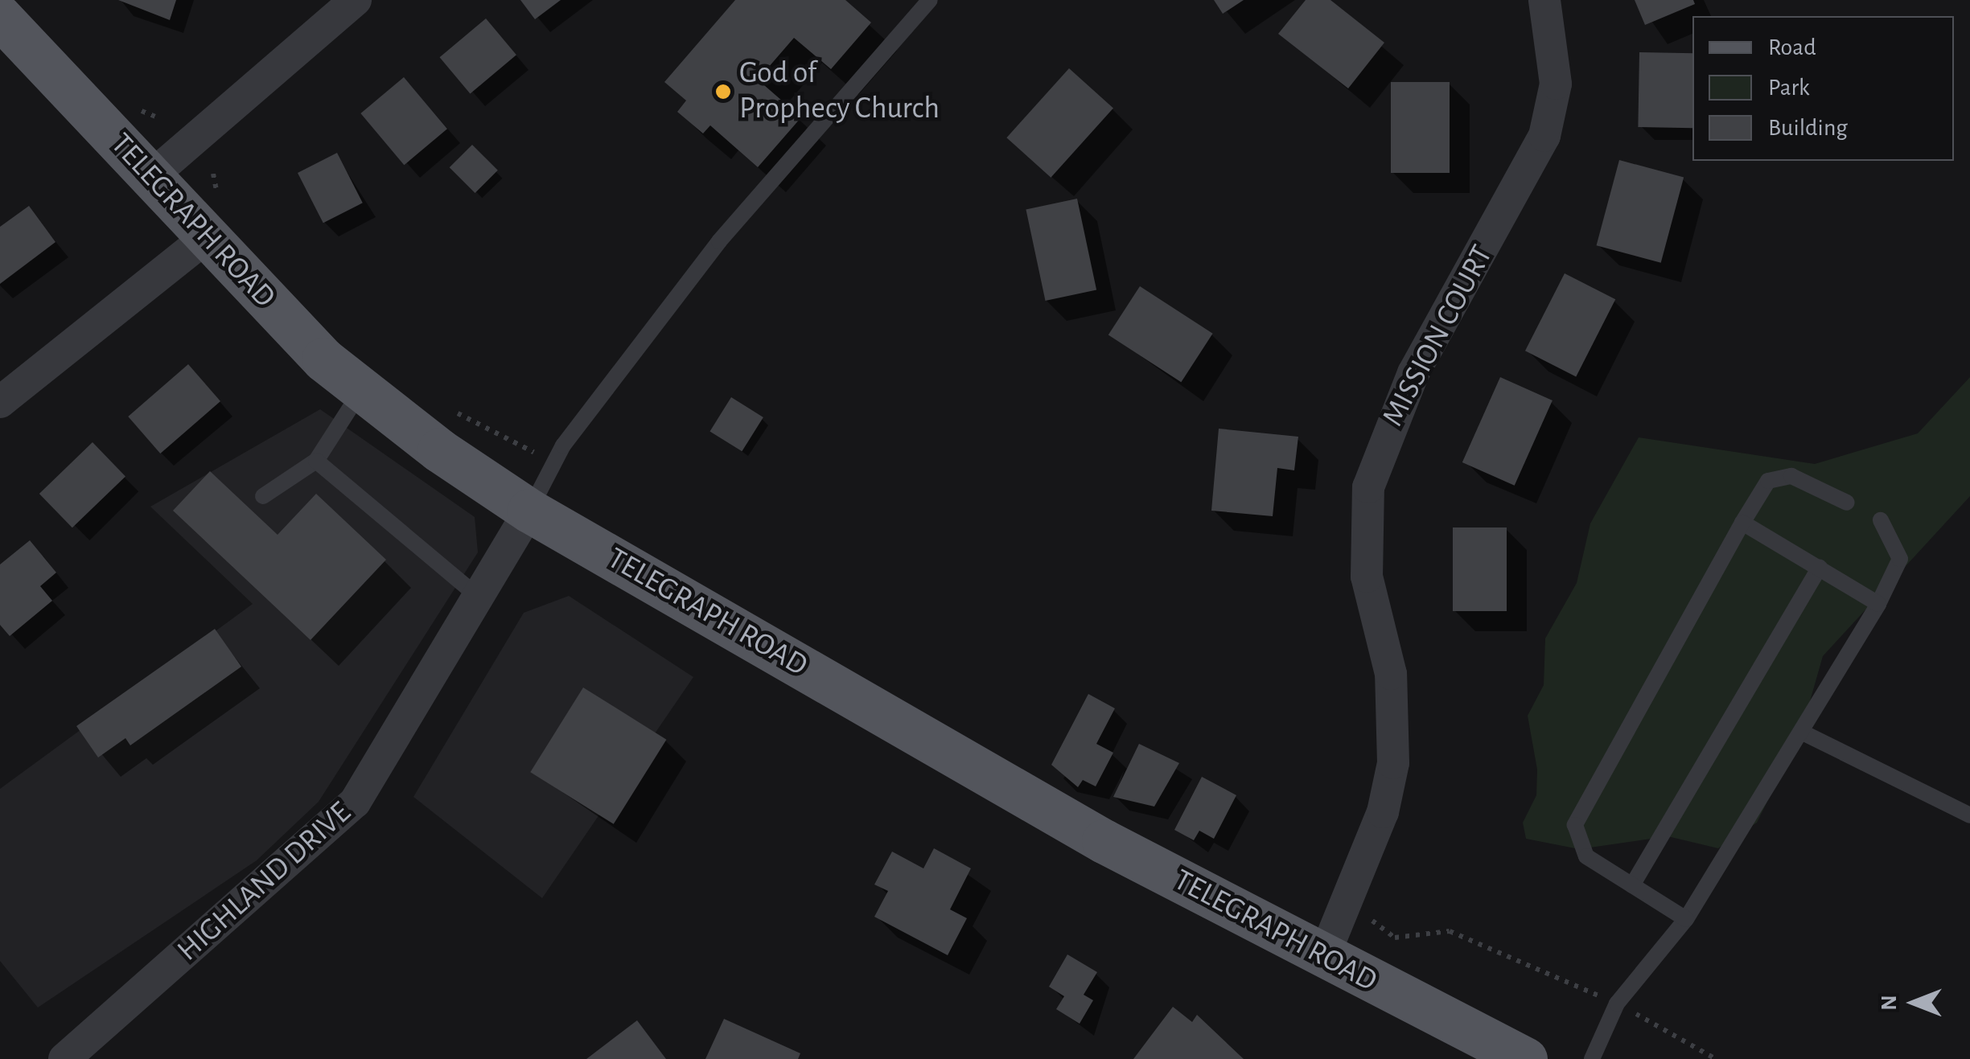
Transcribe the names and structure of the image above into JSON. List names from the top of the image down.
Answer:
{
  "streets": {
    "main road": ["TELEGRAPH ROAD"],
    "street": ["MISSION COURT", "HIGHLAND DRIVE"]
  },
  "crossings": [
    ["TELEGRAPH ROAD", "MISSION COURT"],
    ["TELEGRAPH ROAD", "HIGHLAND DRIVE"]
  ],
  "places": ["God of Prophecy Church"],
  "legend": ["Road", "Park", "Building"],
  "north": "left"
}
